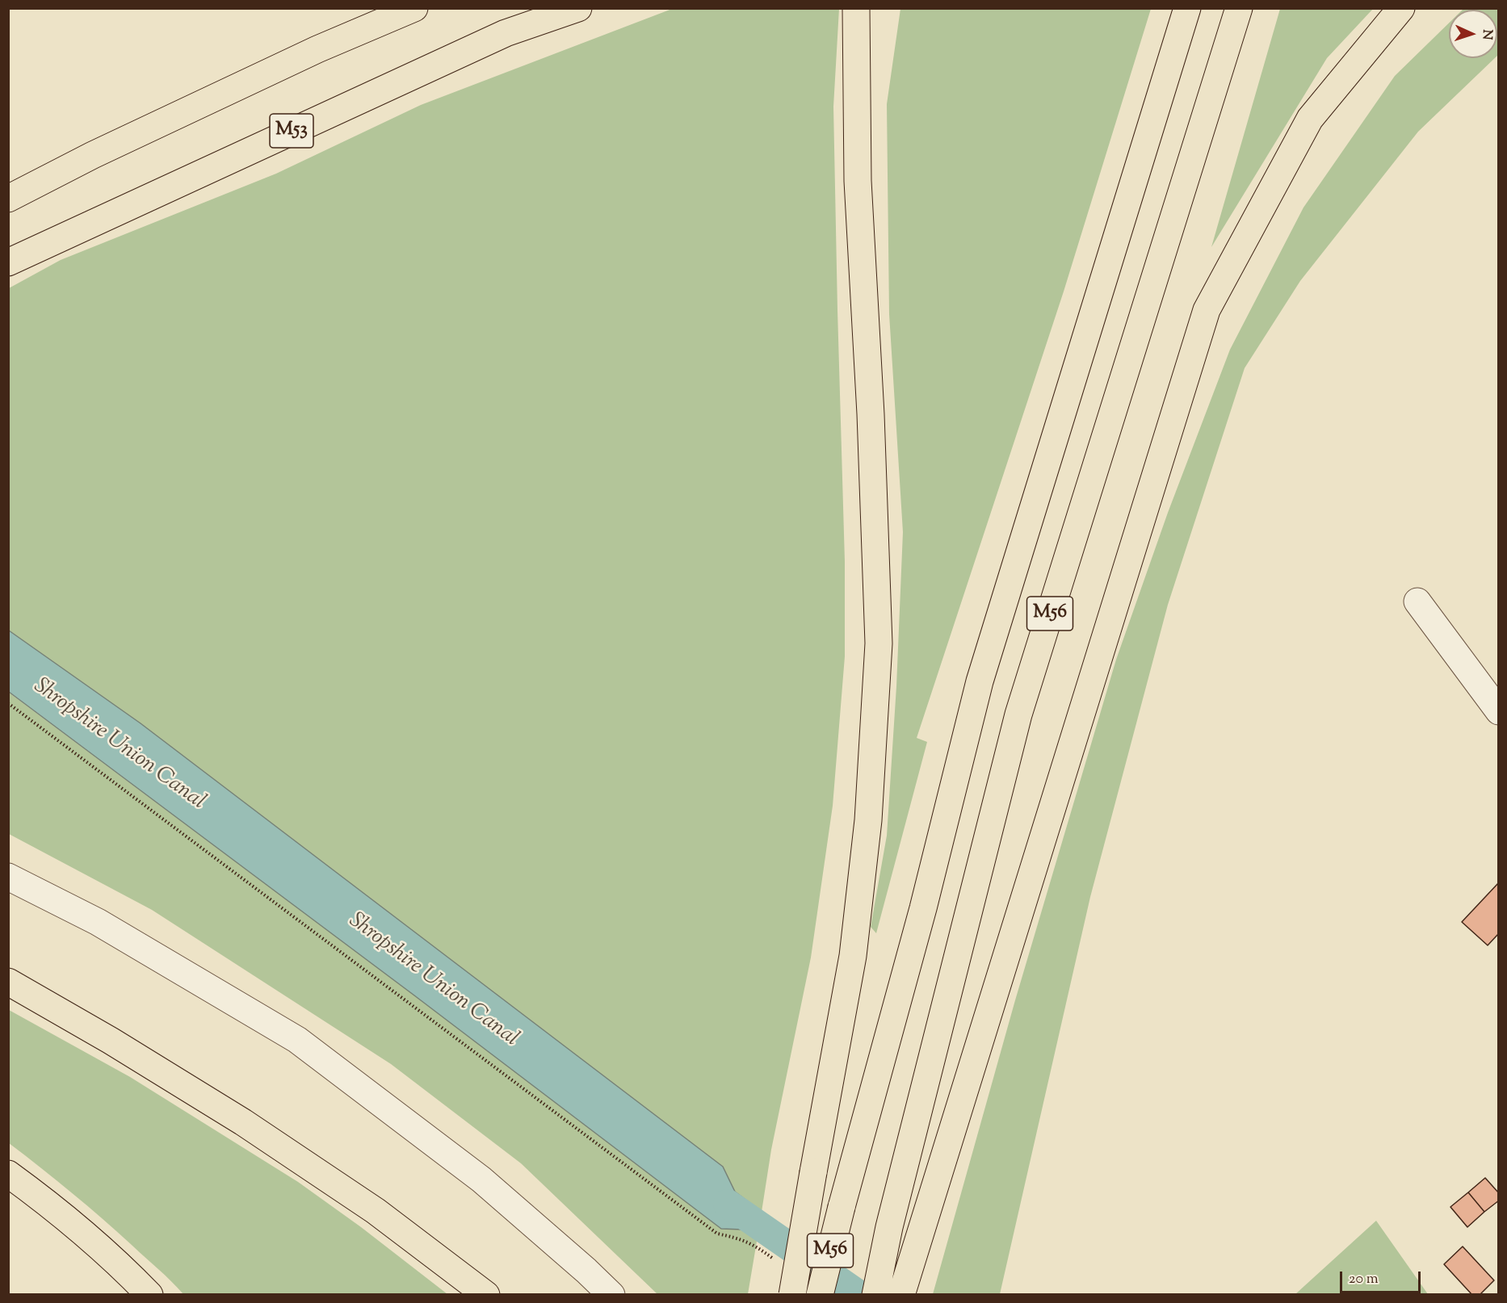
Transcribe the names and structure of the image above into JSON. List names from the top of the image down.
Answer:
{
  "streets": {
    "highway": ["M53", "M56"]
  },
  "water": ["Shropshire Union Canal"],
  "scale_bar": "20 m",
  "north": "right"
}
